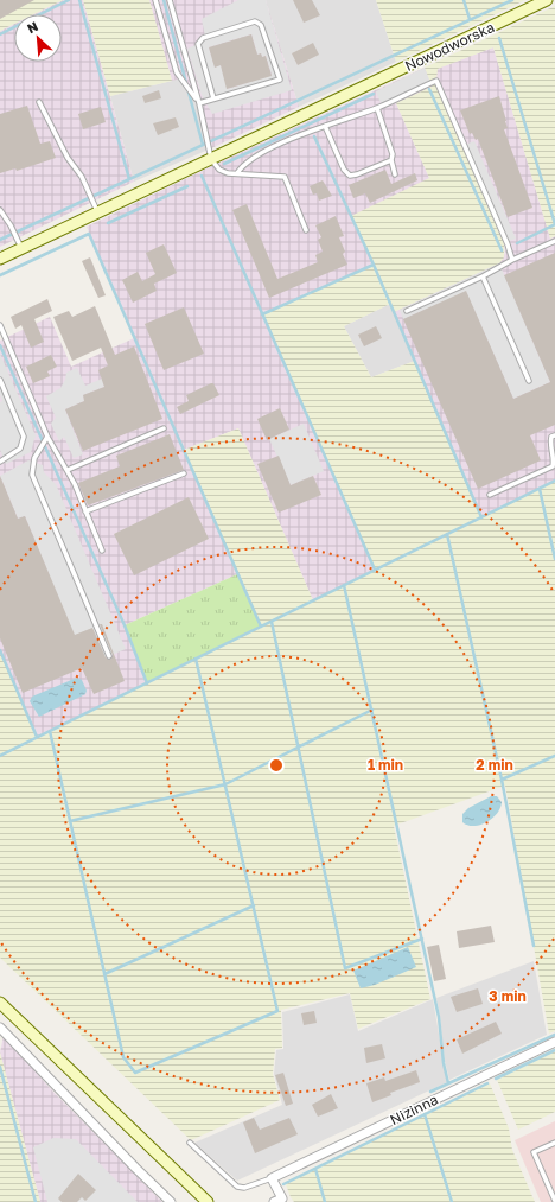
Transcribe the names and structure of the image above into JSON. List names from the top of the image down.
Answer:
{
  "streets": {
    "main road": ["Nowodworska"],
    "street": ["Nizinna"]
  },
  "north": "top left",
  "rings": ["1 min", "2 min", "3 min"]
}
